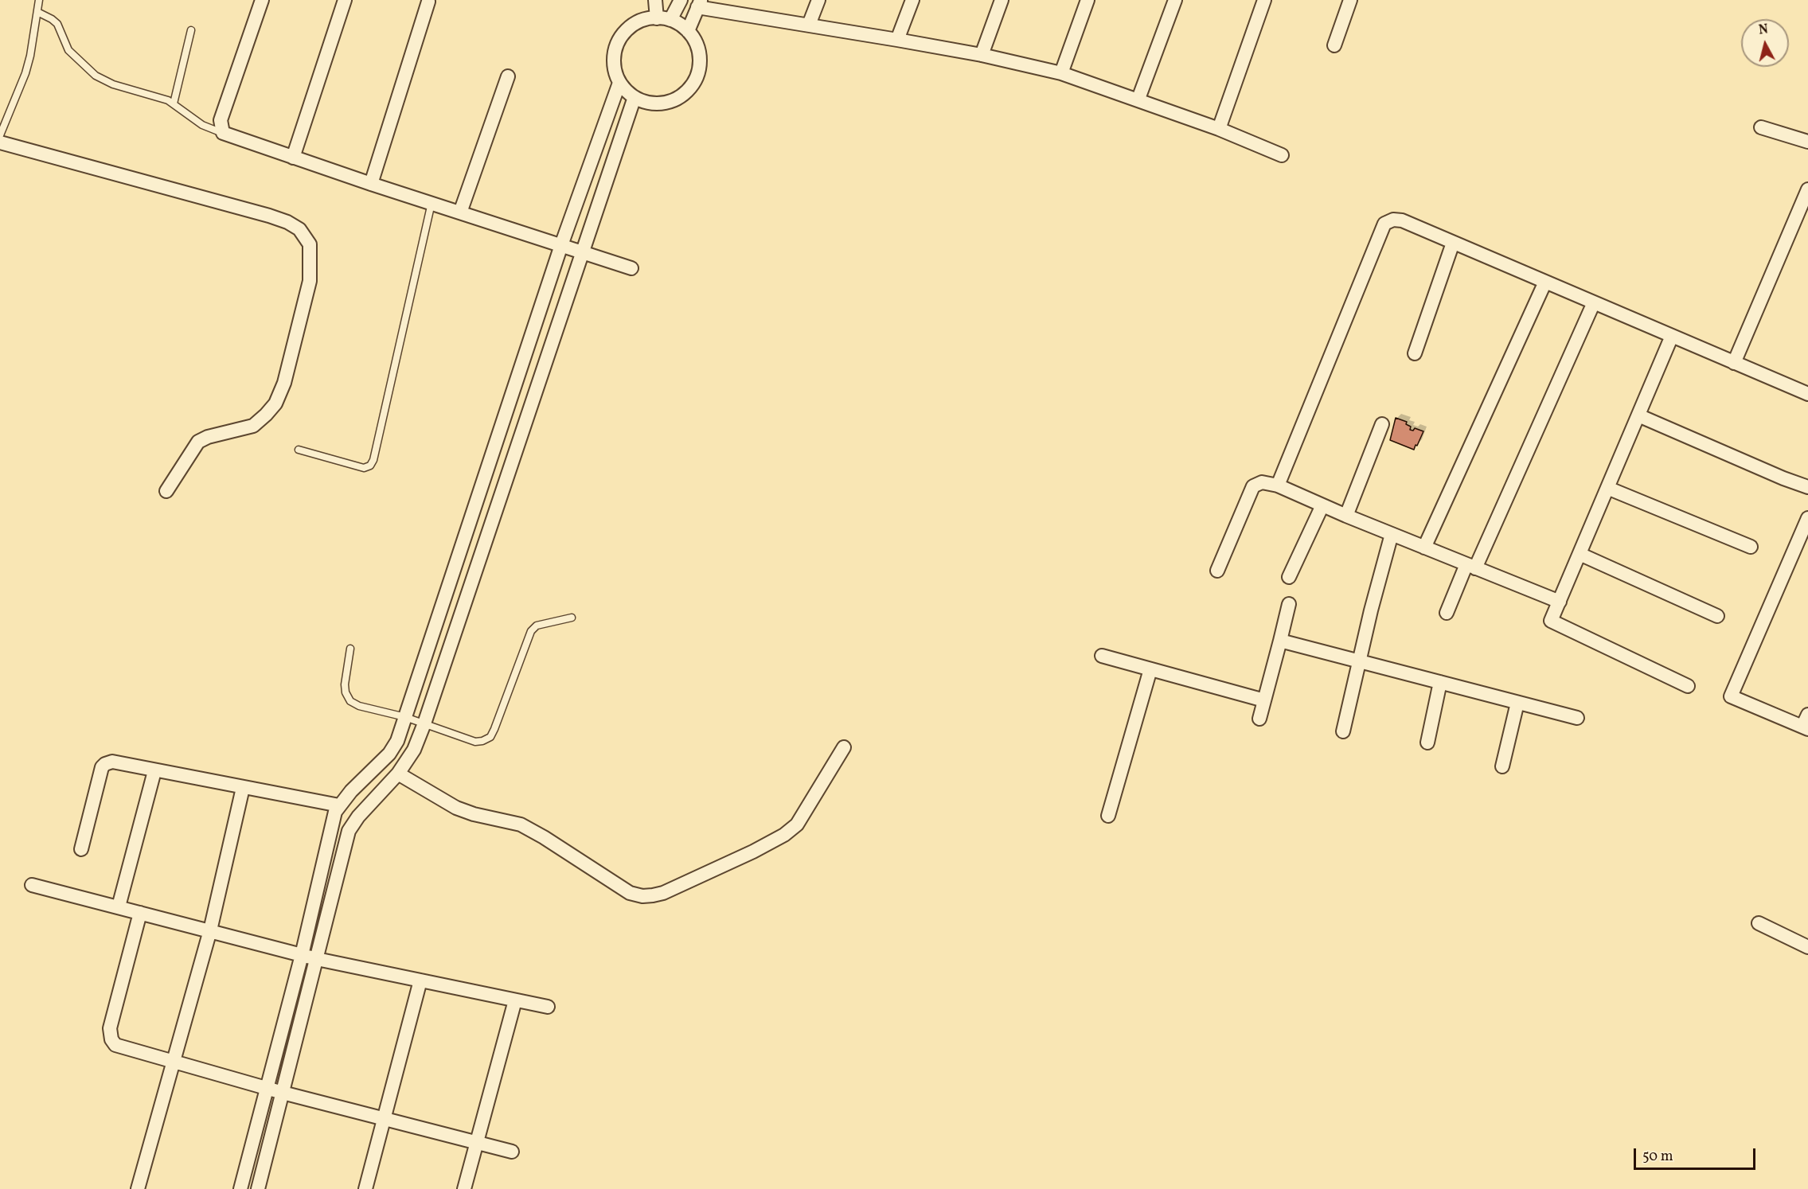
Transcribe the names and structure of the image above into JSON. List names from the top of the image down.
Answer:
{
  "scale_bar": "50 m",
  "north": "top"
}
